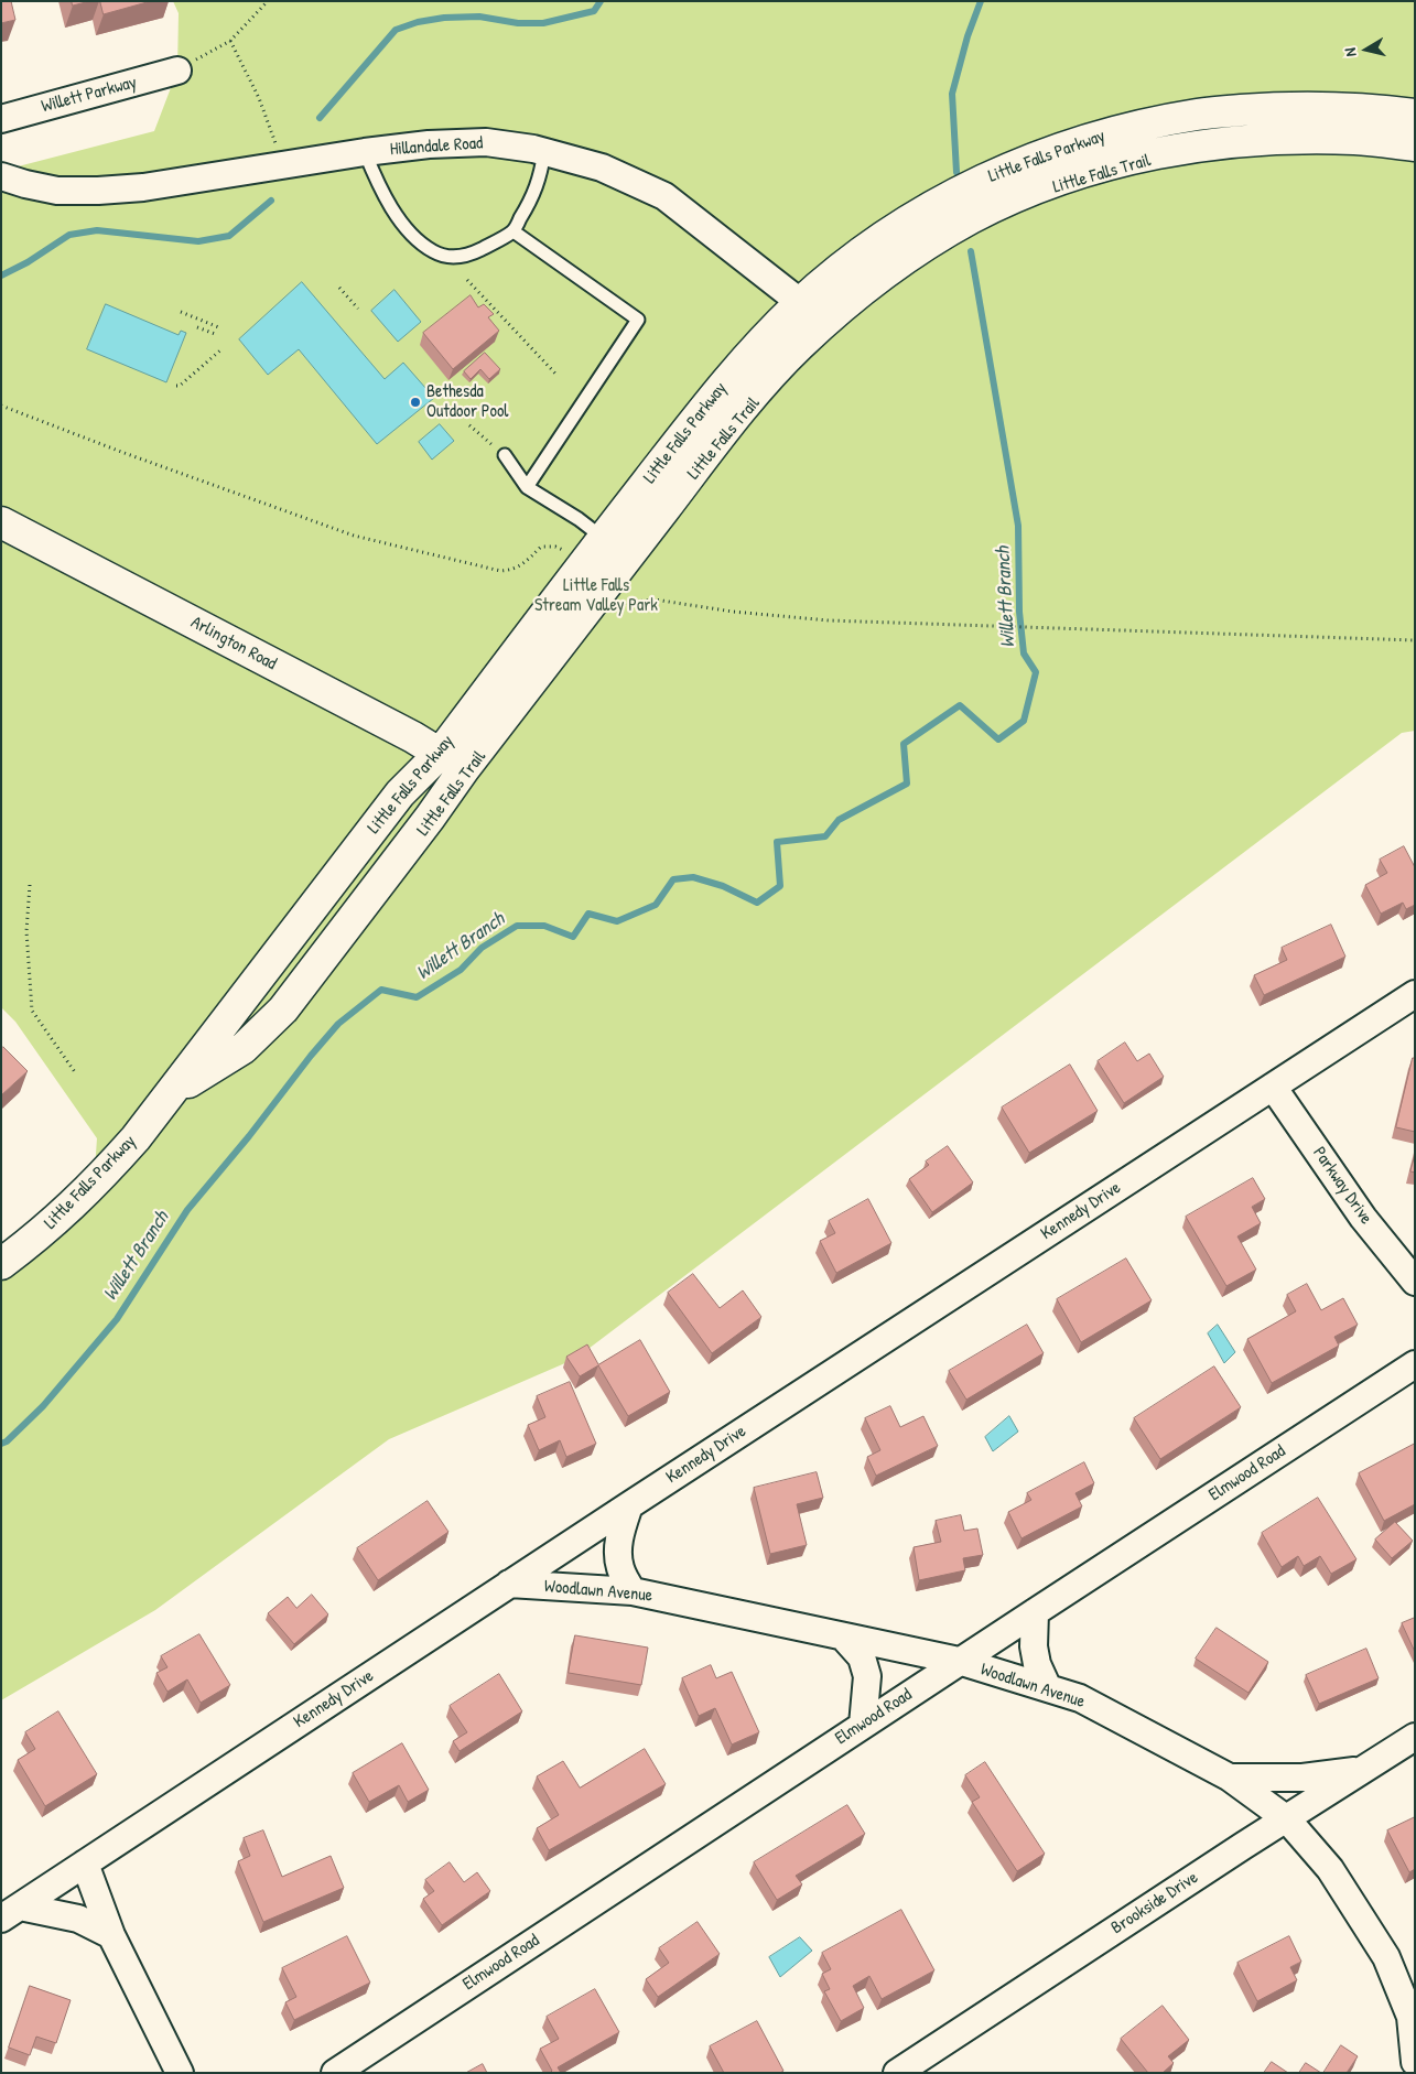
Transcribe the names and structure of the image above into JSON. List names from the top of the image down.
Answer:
{
  "streets": {
    "main road": ["Little Falls Parkway", "Arlington Road"],
    "street": [
      "Willett Parkway",
      "Hillandale Road",
      "Parkway Drive",
      "Kennedy Drive",
      "Elmwood Road",
      "Woodlawn Avenue",
      "Brookside Drive"
    ]
  },
  "crossings": [
    ["Hillandale Road", "Little Falls Parkway"],
    ["Little Falls Parkway", "Arlington Road"],
    ["Parkway Drive", "Kennedy Drive"],
    ["Kennedy Drive", "Woodlawn Avenue"],
    ["Elmwood Road", "Woodlawn Avenue"],
    ["Woodlawn Avenue", "Brookside Drive"]
  ],
  "water": ["Willett Branch"],
  "parks": ["Little Falls Stream Valley Park"],
  "places": ["Bethesda Outdoor Pool"],
  "north": "left"
}
